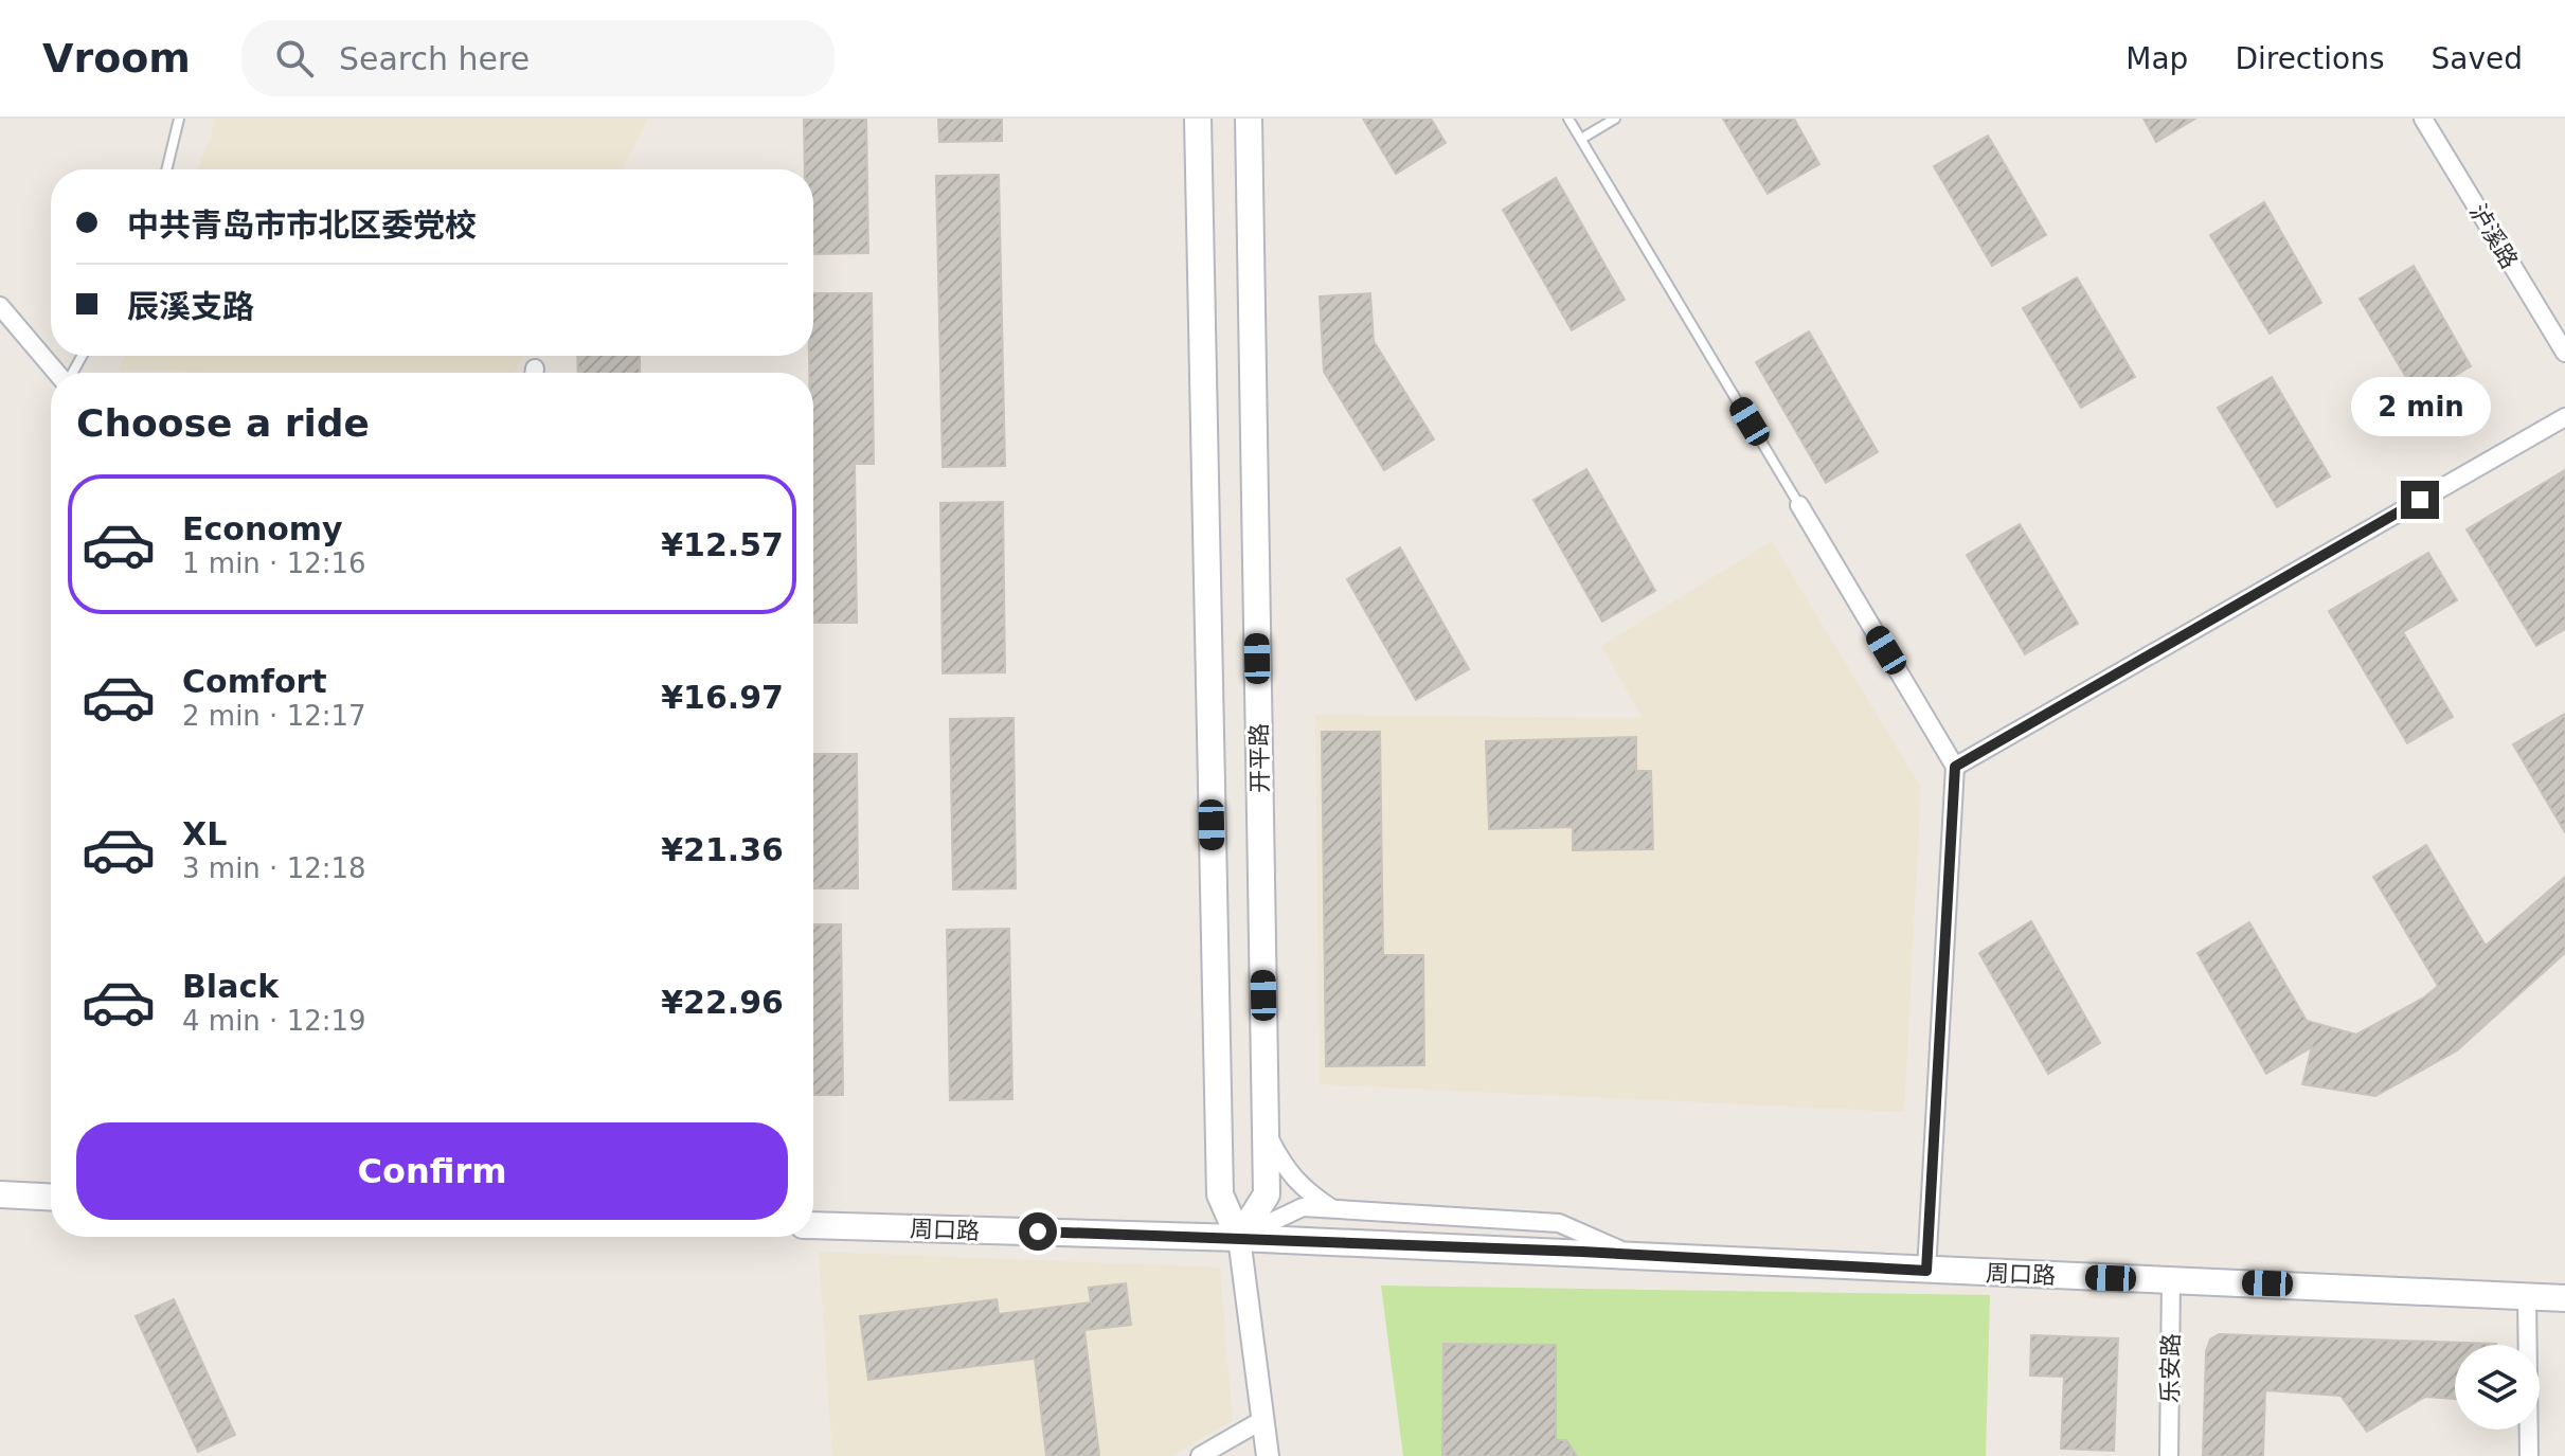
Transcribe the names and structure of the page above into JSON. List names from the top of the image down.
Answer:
{
  "streets": {
    "main road": ["开平路", "周口路"],
    "street": ["泸溪路", "乐安路"]
  },
  "crossings": [
    ["开平路", "周口路"],
    ["周口路", "乐安路"]
  ],
  "page": {
    "header": "Vroom",
    "search": "Search here",
    "nav": ["Map", "Directions", "Saved"],
    "banner": ["中共青岛市市北区委党校", "辰溪支路"],
    "heading": "Choose a ride",
    "bubble": "2 min",
    "list": [
      {
        "name": "Economy",
        "note": "1 min · 12:16",
        "value": "¥12.57"
      },
      {
        "name": "Comfort",
        "note": "2 min · 12:17",
        "value": "¥16.97"
      },
      {
        "name": "XL",
        "note": "3 min · 12:18",
        "value": "¥21.36"
      },
      {
        "name": "Black",
        "note": "4 min · 12:19",
        "value": "¥22.96"
      }
    ],
    "buttons": "Confirm"
  }
}
